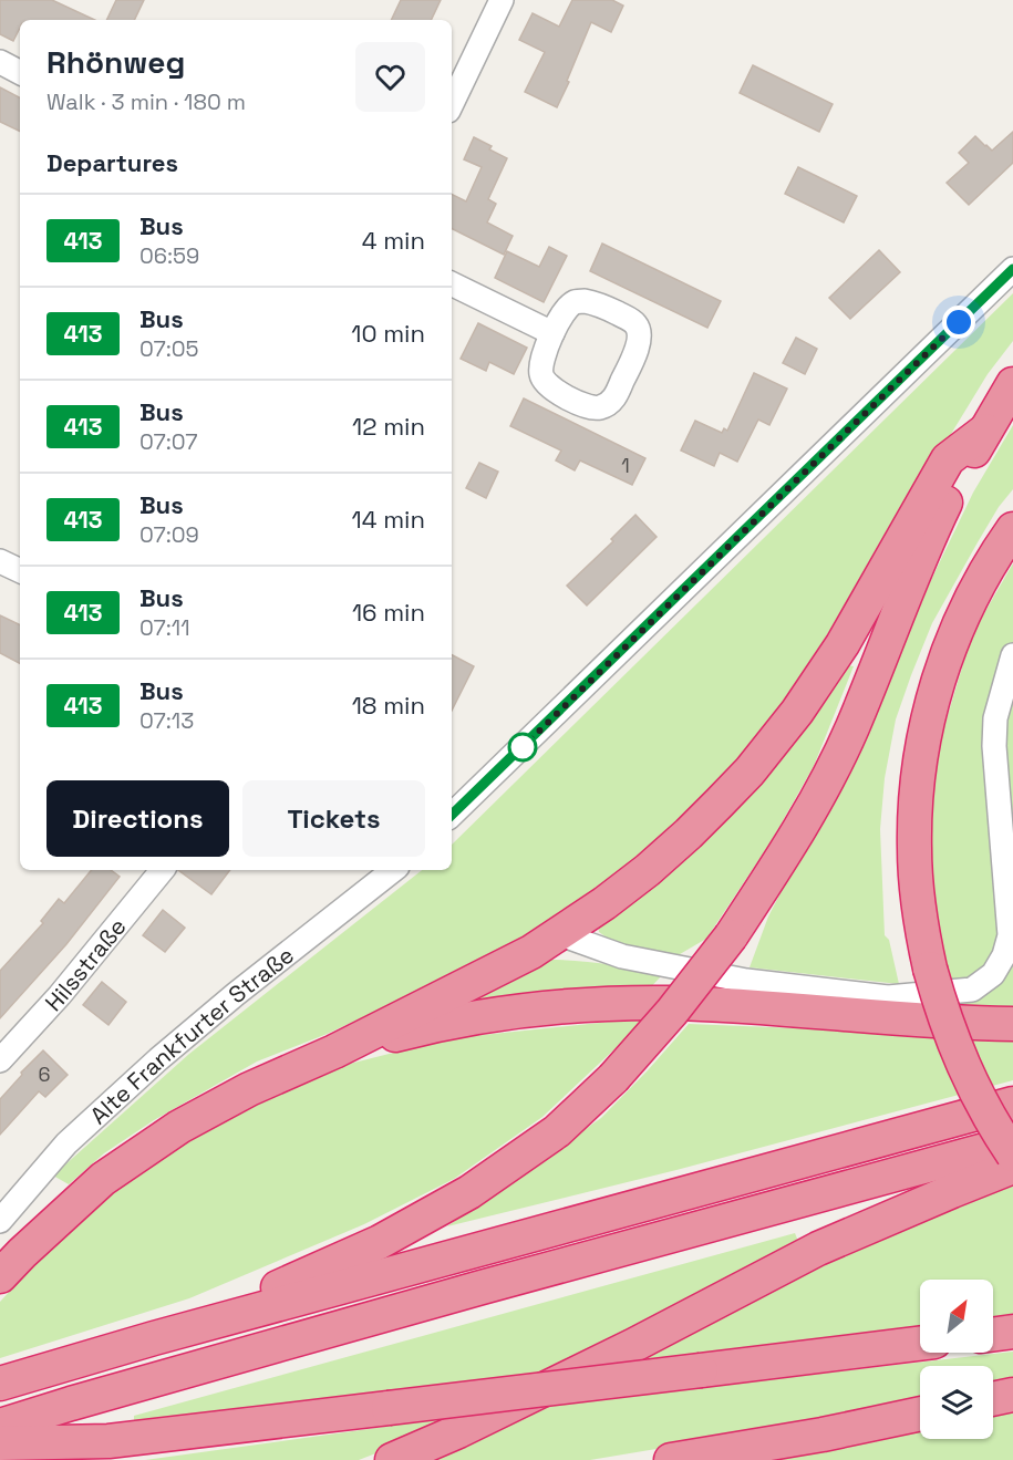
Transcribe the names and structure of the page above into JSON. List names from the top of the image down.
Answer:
{
  "streets": {
    "street": ["Hilsstraße", "Alte Frankfurter Straße"]
  },
  "lines": ["bus line 413"],
  "house_numbers": ["1", "6"],
  "north": "top right",
  "page": {
    "heading": [
      ["Rhönweg", "Walk · 3 min · 180 m"],
      "Departures"
    ],
    "list": [
      {
        "mark": "413",
        "name": "Bus",
        "note": "06:59",
        "value": "4 min"
      },
      {
        "mark": "413",
        "name": "Bus",
        "note": "07:05",
        "value": "10 min"
      },
      {
        "mark": "413",
        "name": "Bus",
        "note": "07:07",
        "value": "12 min"
      },
      {
        "mark": "413",
        "name": "Bus",
        "note": "07:09",
        "value": "14 min"
      },
      {
        "mark": "413",
        "name": "Bus",
        "note": "07:11",
        "value": "16 min"
      },
      {
        "mark": "413",
        "name": "Bus",
        "note": "07:13",
        "value": "18 min"
      }
    ],
    "buttons": ["Directions", "Tickets"]
  }
}
